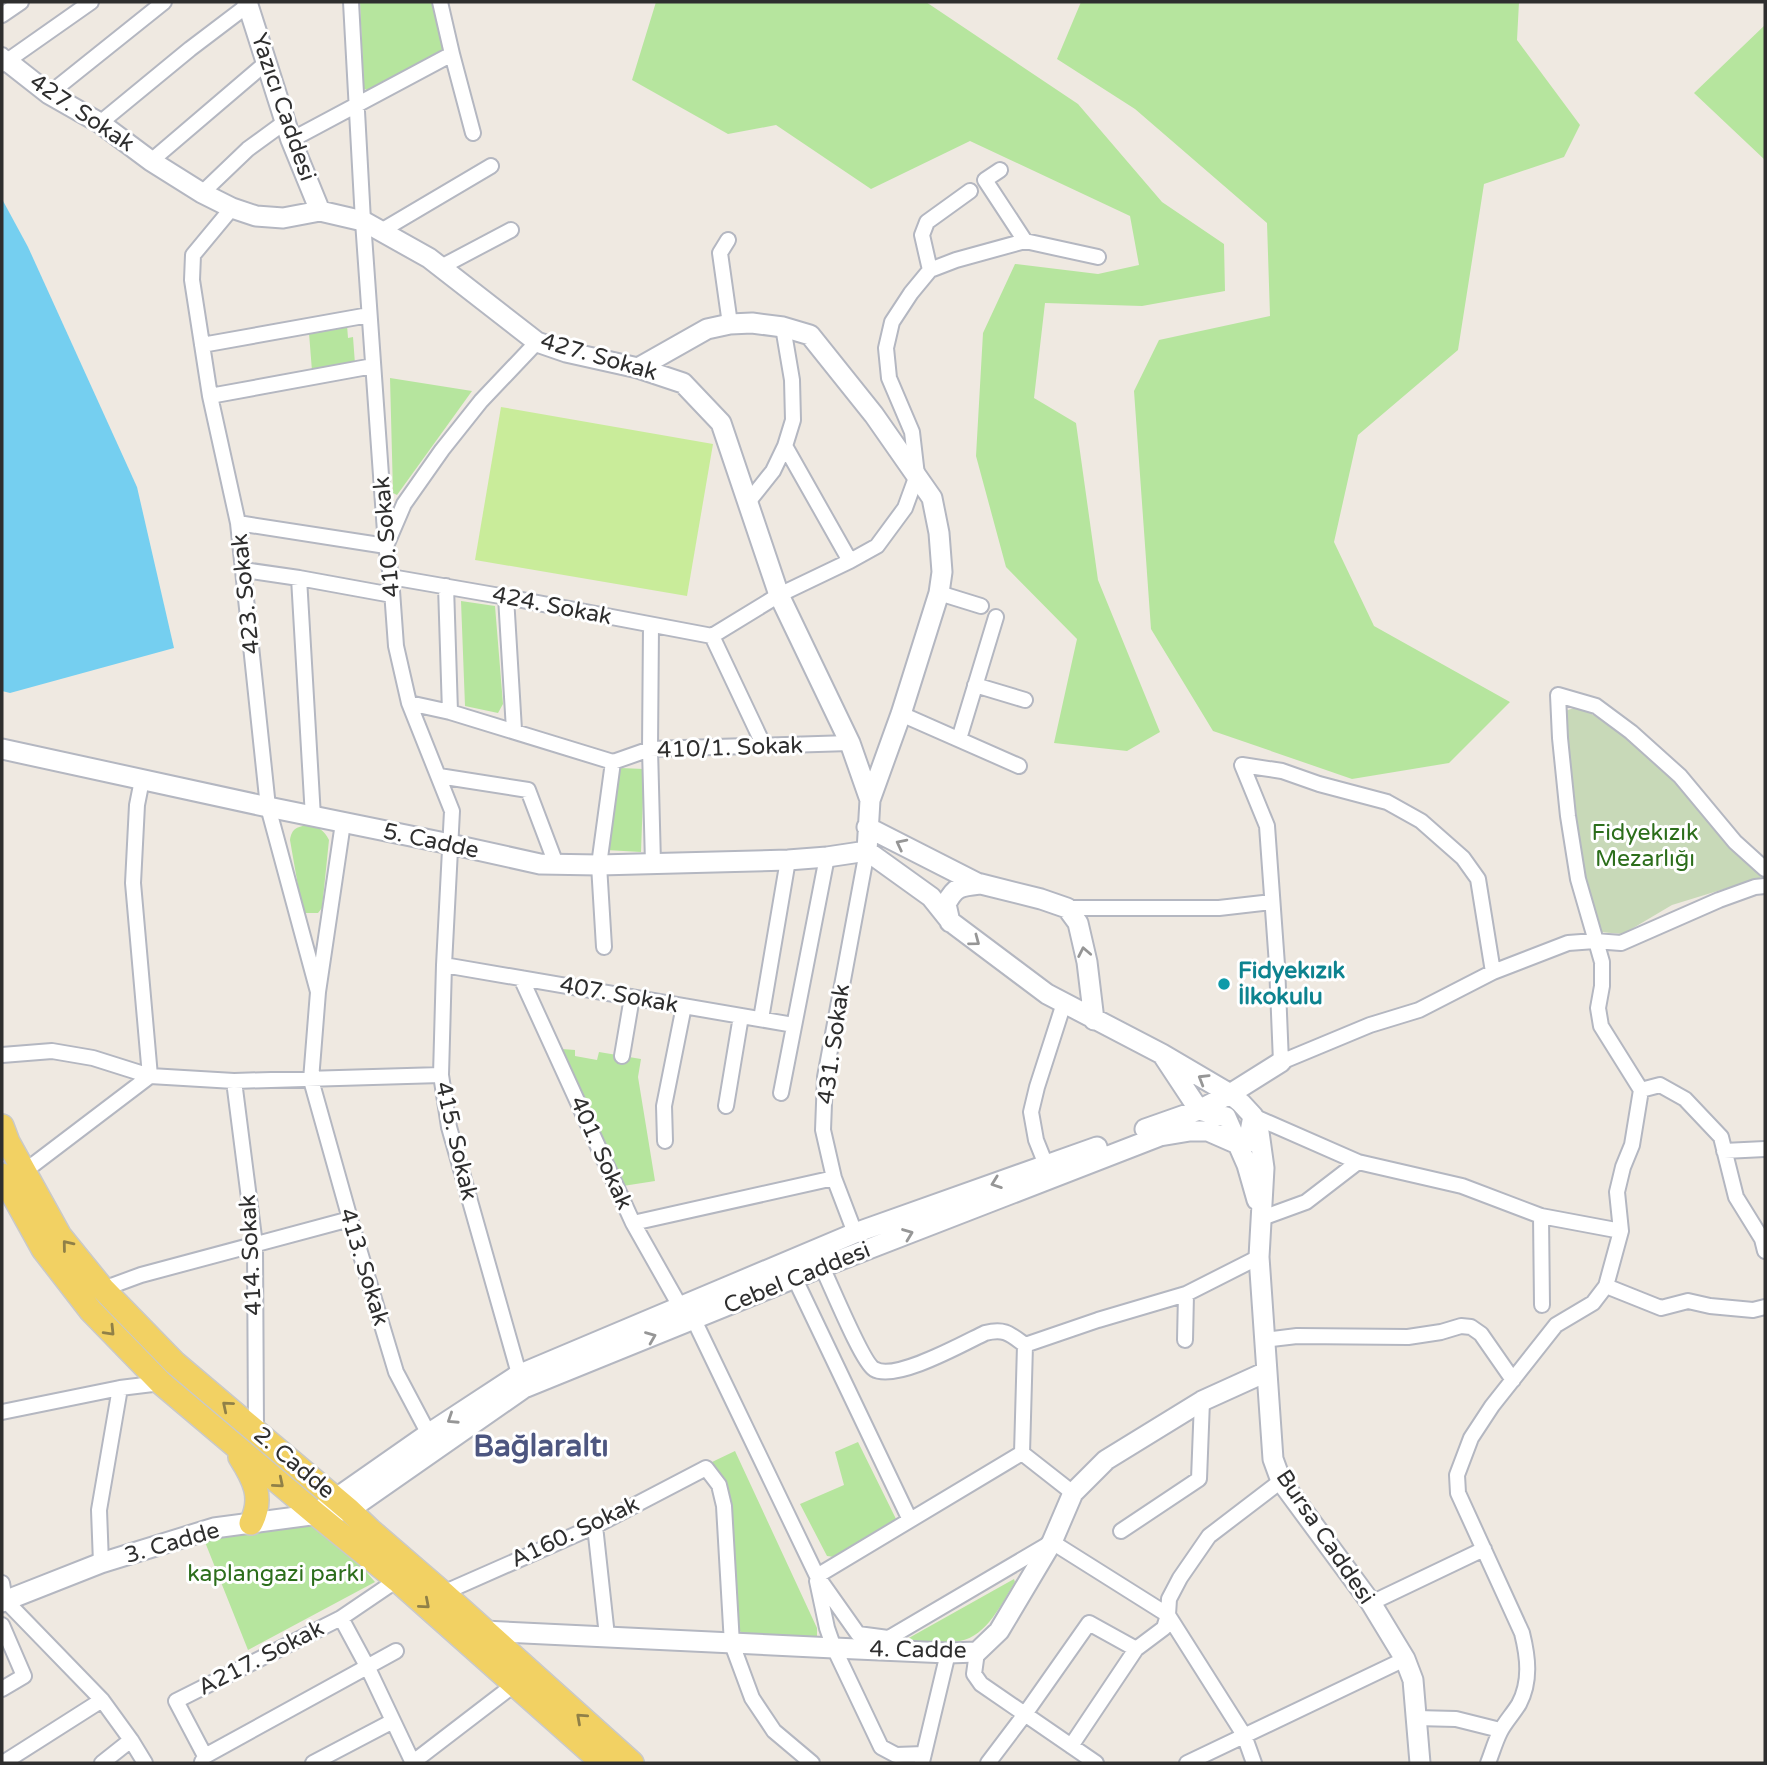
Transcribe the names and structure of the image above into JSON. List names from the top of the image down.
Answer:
{
  "streets": {
    "main road": [
      "Yazıcı Caddesi",
      "427. Sokak",
      "5. Cadde",
      "Cebel Caddesi",
      "2. Cadde",
      "Bursa Caddesi",
      "3. Cadde",
      "4. Cadde"
    ],
    "street": [
      "410. Sokak",
      "423. Sokak",
      "424. Sokak",
      "410/1. Sokak",
      "407. Sokak",
      "431. Sokak",
      "415. Sokak",
      "401. Sokak",
      "414. Sokak",
      "413. Sokak",
      "A160. Sokak",
      "A217. Sokak"
    ]
  },
  "crossings": [
    ["Yazıcı Caddesi", "427. Sokak"],
    ["427. Sokak", "410. Sokak"],
    ["427. Sokak", "423. Sokak"],
    ["427. Sokak", "410/1. Sokak"],
    ["427. Sokak", "5. Cadde"],
    ["427. Sokak", "431. Sokak"],
    ["410. Sokak", "424. Sokak"],
    ["410. Sokak", "5. Cadde"],
    ["410. Sokak", "415. Sokak"],
    ["423. Sokak", "5. Cadde"],
    ["423. Sokak", "413. Sokak"],
    ["5. Cadde", "431. Sokak"],
    ["5. Cadde", "415. Sokak"],
    ["407. Sokak", "415. Sokak"],
    ["407. Sokak", "401. Sokak"],
    ["431. Sokak", "Cebel Caddesi"],
    ["415. Sokak", "Cebel Caddesi"],
    ["401. Sokak", "Cebel Caddesi"],
    ["414. Sokak", "2. Cadde"],
    ["413. Sokak", "Cebel Caddesi"],
    ["Cebel Caddesi", "2. Cadde"],
    ["Cebel Caddesi", "3. Cadde"],
    ["2. Cadde", "A160. Sokak"],
    ["2. Cadde", "3. Cadde"],
    ["2. Cadde", "4. Cadde"],
    ["2. Cadde", "A217. Sokak"],
    ["A160. Sokak", "4. Cadde"],
    ["Bursa Caddesi", "4. Cadde"]
  ],
  "districts": ["Bağlaraltı"],
  "parks": ["Fidyekızık Mezarlığı", "kaplangazi parkı"],
  "places": ["Fidyekızık İlkokulu"]
}
